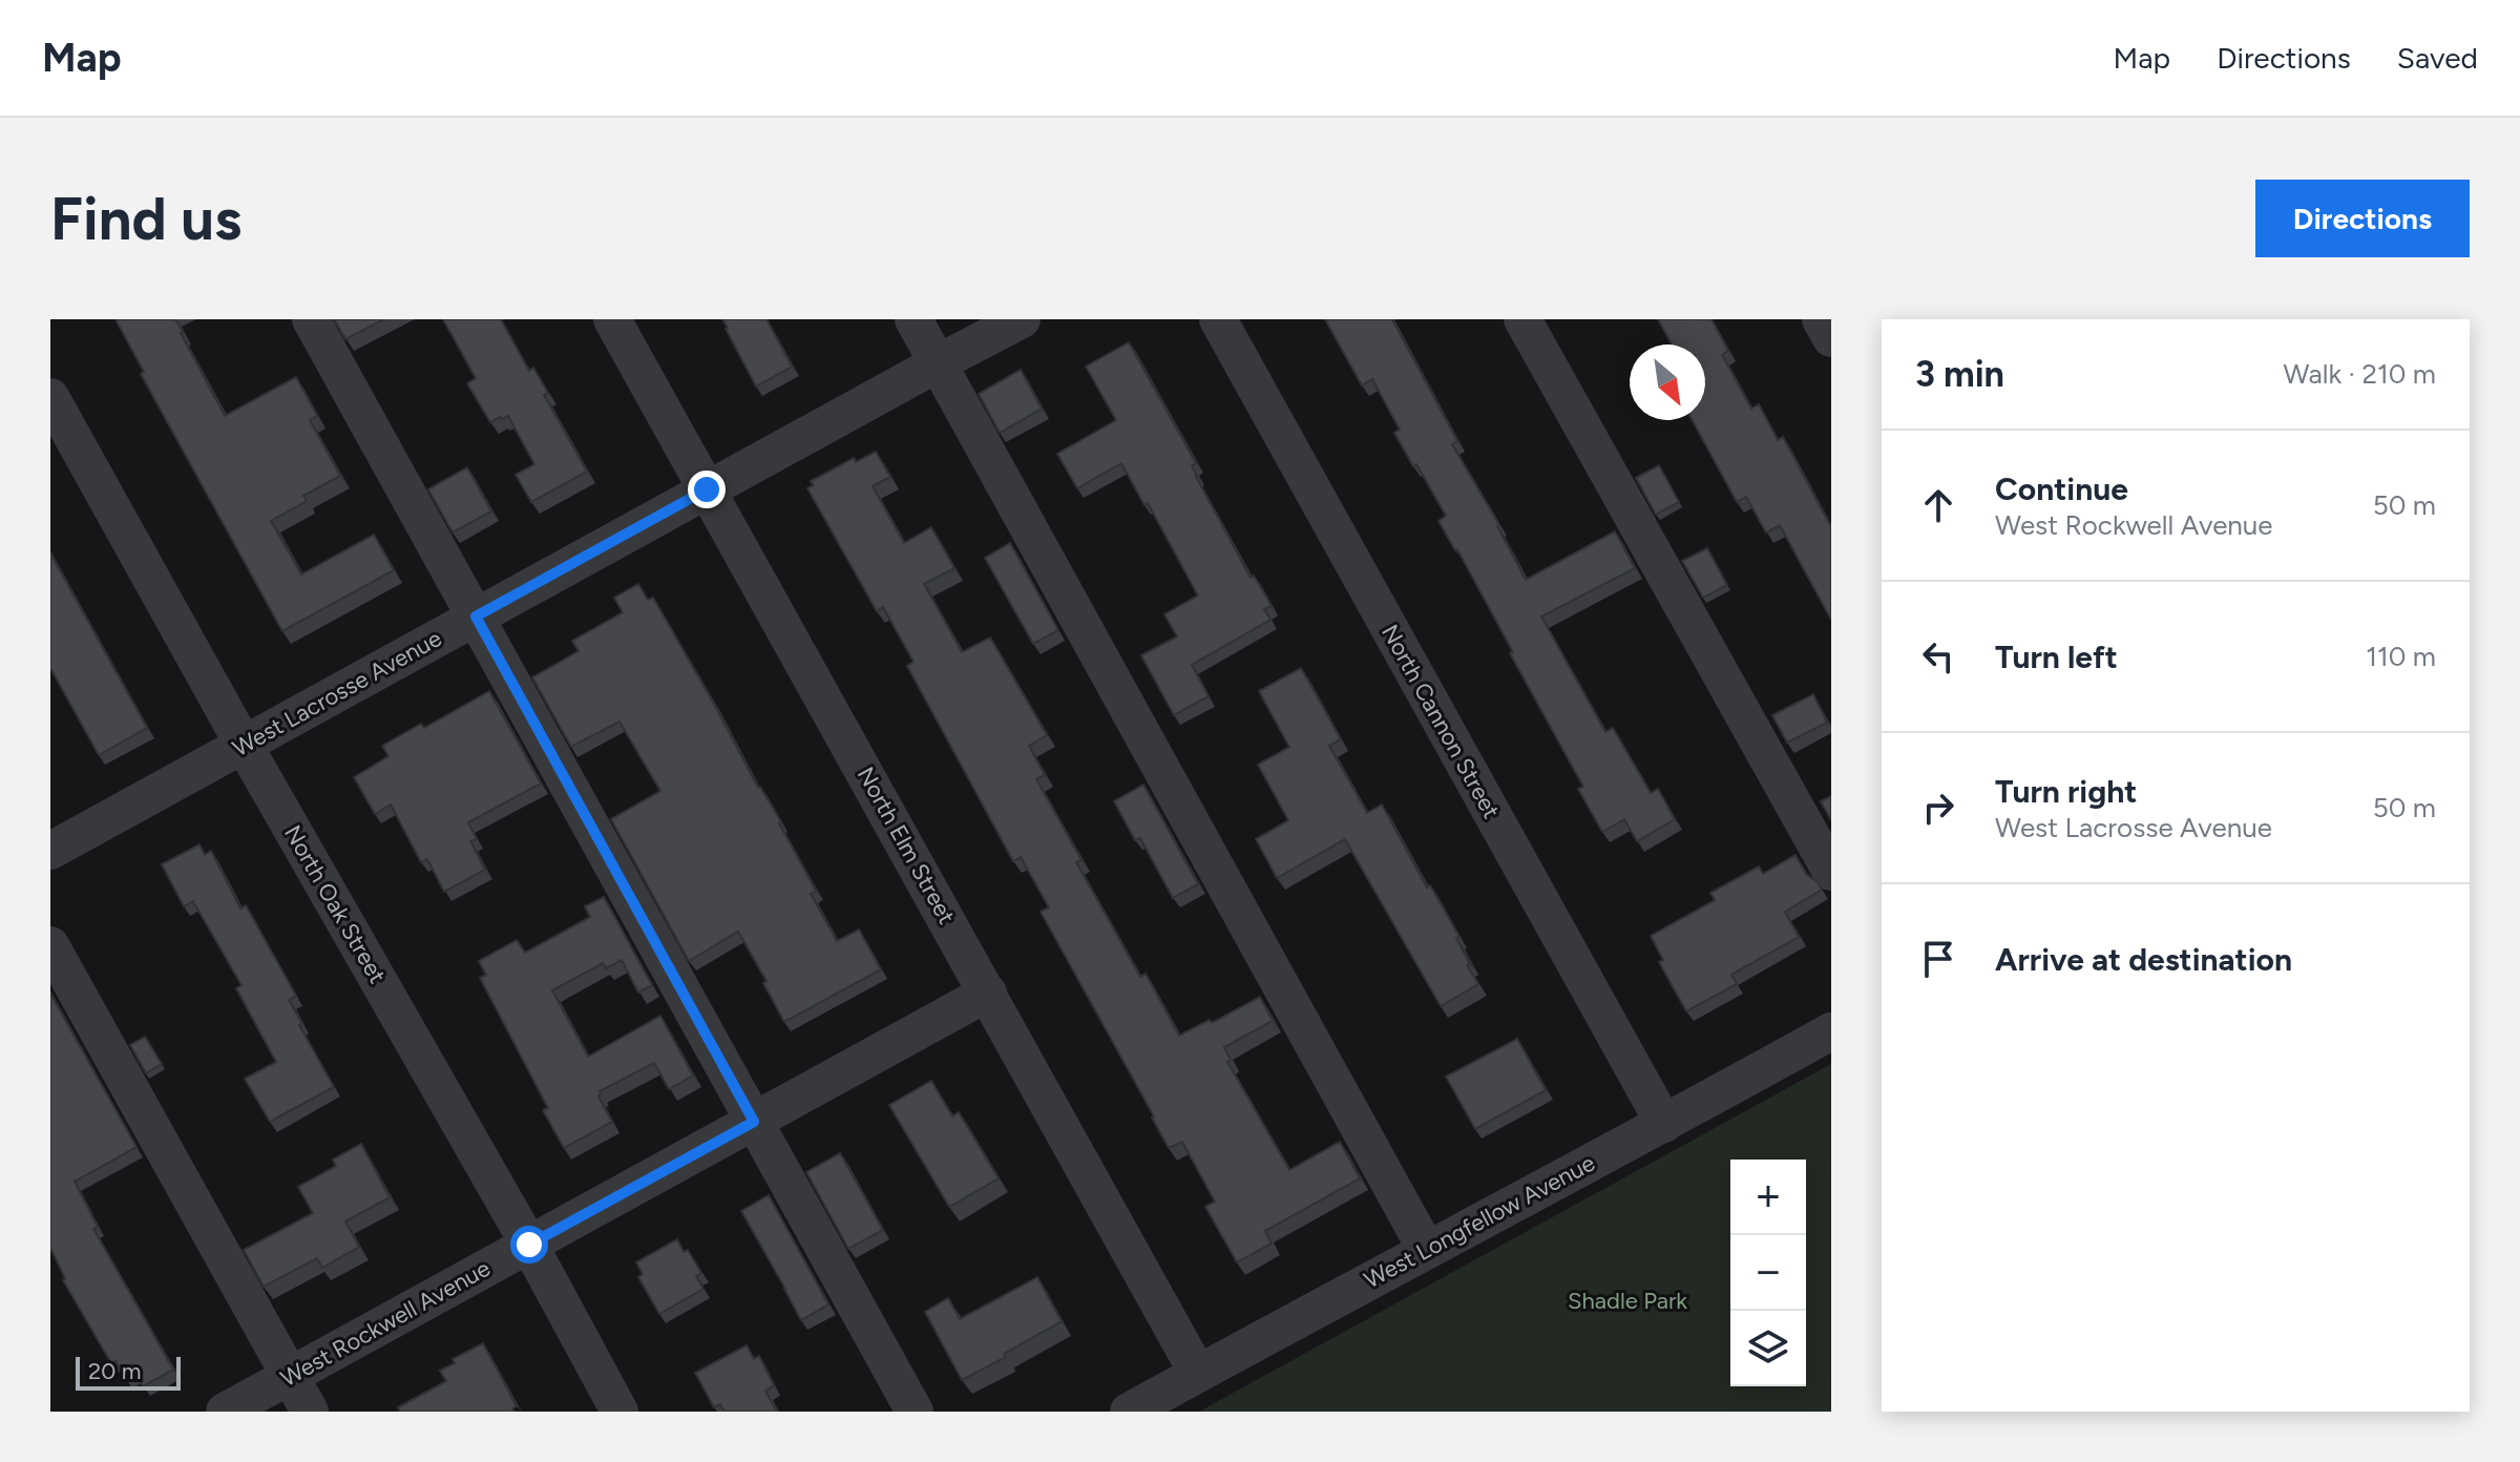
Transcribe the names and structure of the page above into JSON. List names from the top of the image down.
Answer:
{
  "streets": {
    "street": [
      "West Lacrosse Avenue",
      "North Cannon Street",
      "North Elm Street",
      "North Oak Street",
      "West Longfellow Avenue",
      "West Rockwell Avenue"
    ]
  },
  "crossings": [
    ["West Lacrosse Avenue", "North Elm Street"],
    ["West Lacrosse Avenue", "North Oak Street"],
    ["North Cannon Street", "West Longfellow Avenue"],
    ["North Elm Street", "West Longfellow Avenue"],
    ["North Elm Street", "West Rockwell Avenue"],
    ["North Oak Street", "West Rockwell Avenue"]
  ],
  "parks": ["Shadle Park"],
  "scale_bar": "20 m",
  "north": "bottom right",
  "page": {
    "header": "Map",
    "nav": ["Map", "Directions", "Saved"],
    "buttons": "Directions",
    "title": "Find us",
    "heading": ["3 min", "Walk · 210 m"],
    "list": [
      ["Continue", "West Rockwell Avenue", "50 m"],
      ["Turn left", "110 m"],
      ["Turn right", "West Lacrosse Avenue", "50 m"],
      "Arrive at destination"
    ],
    "map_buttons": ["+", "−"],
    "scale": "20 m"
  }
}
